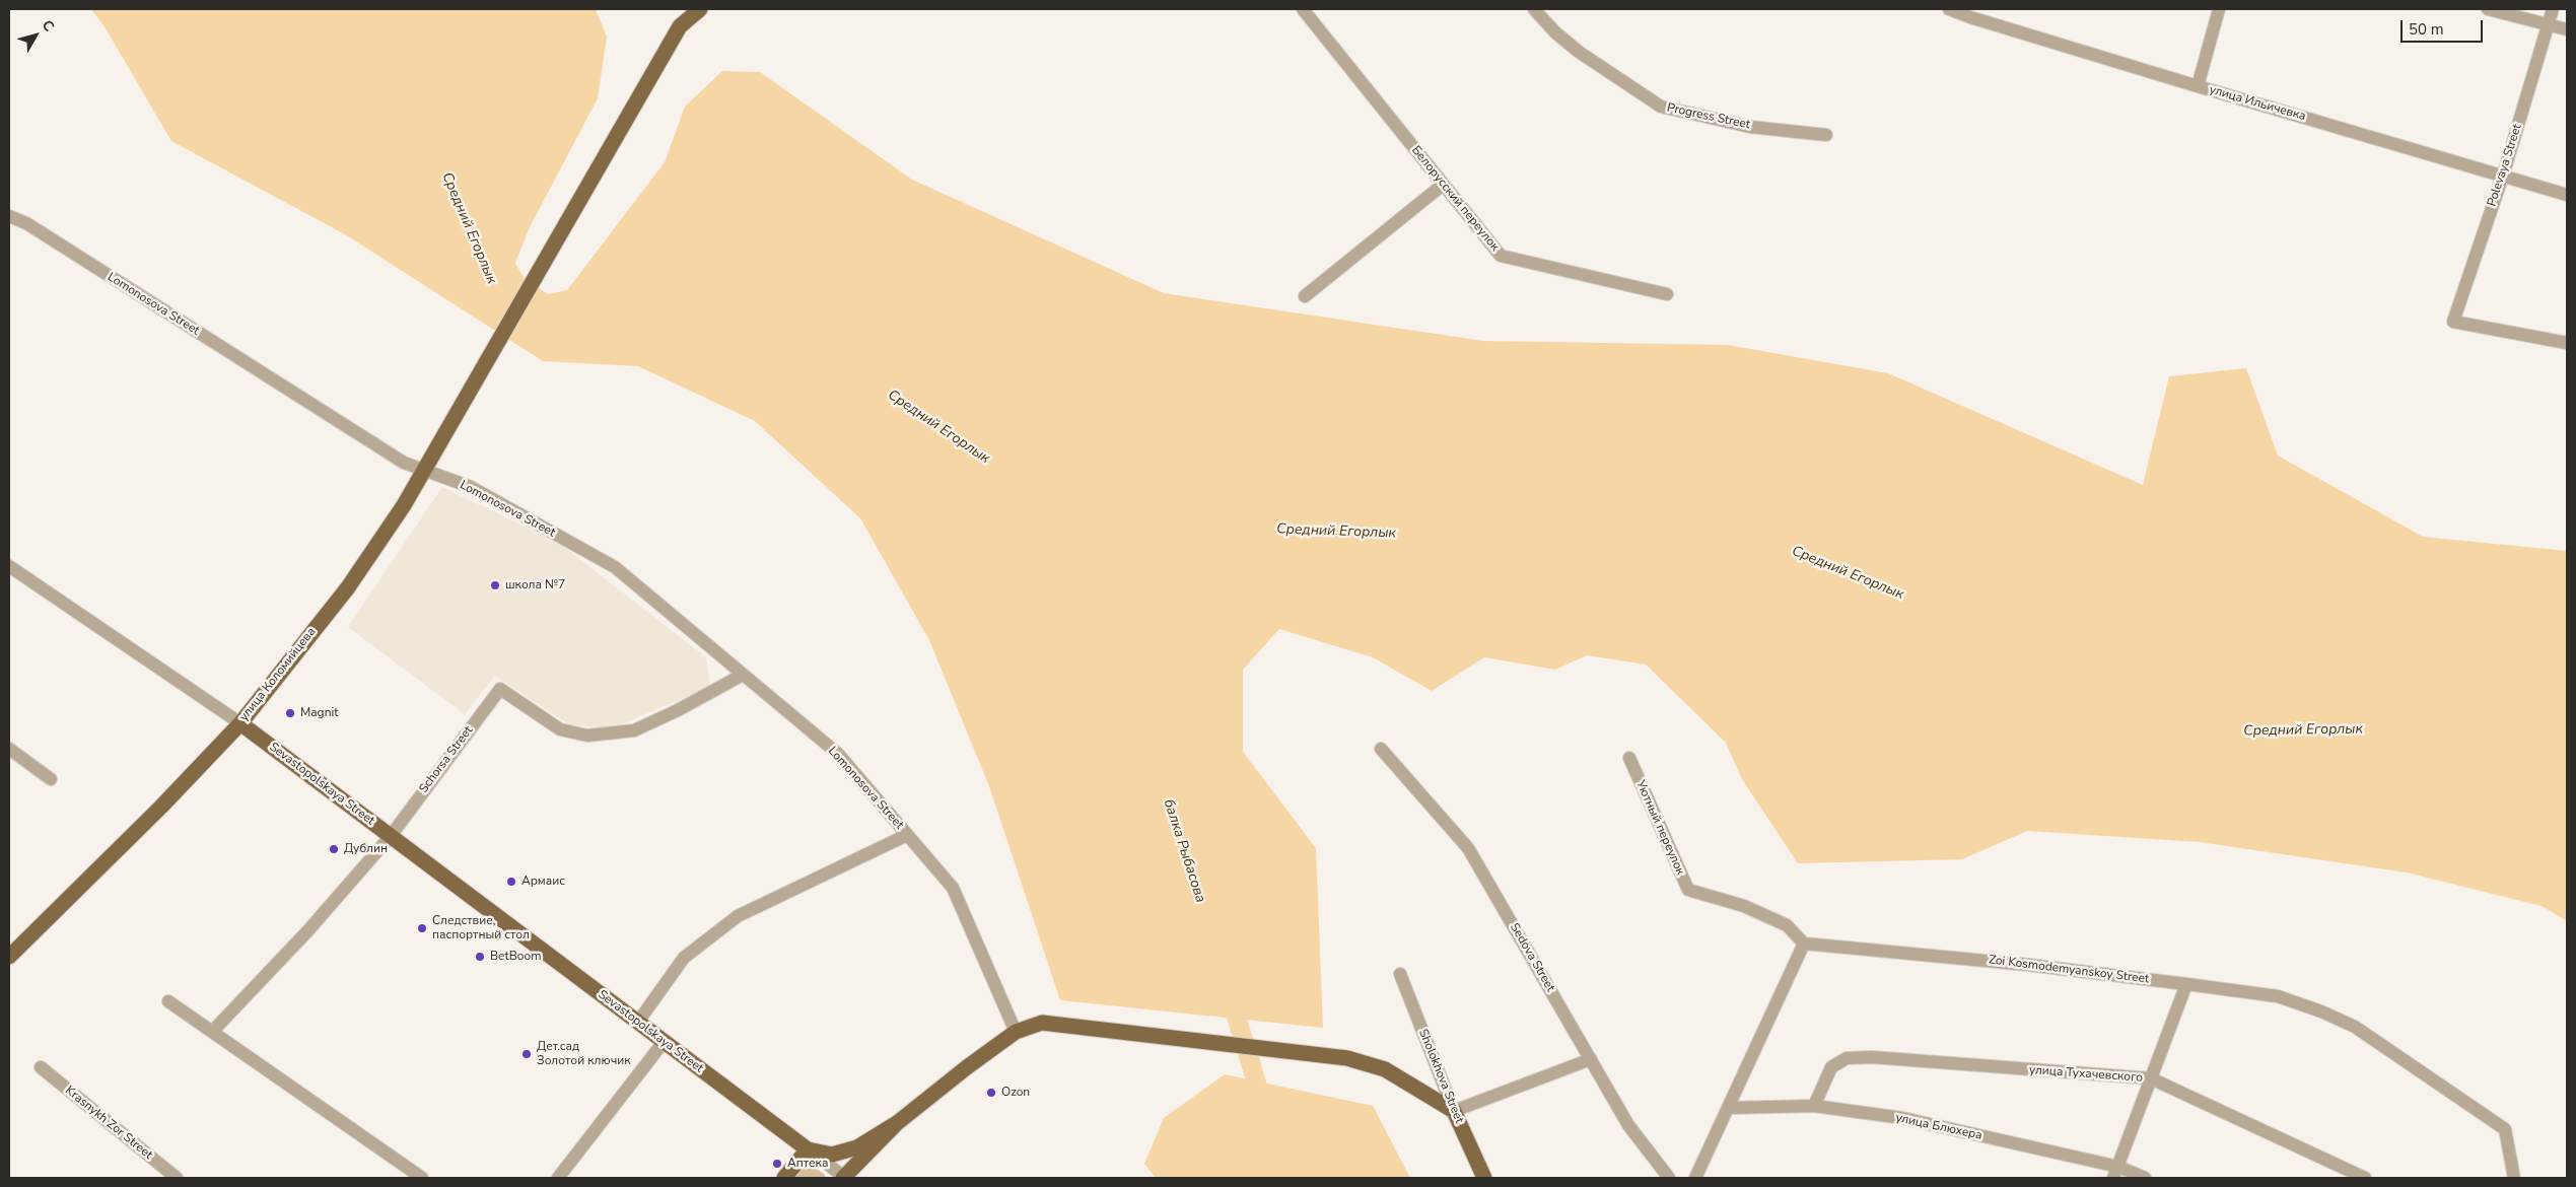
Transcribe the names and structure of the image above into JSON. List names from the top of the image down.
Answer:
{
  "streets": {
    "main road": ["улица Коломийцева", "Sevastopolskaya Street", "Sholokhova Street"],
    "street": [
      "улица Ильичевка",
      "Progress Street",
      "Polevaya Street",
      "Белорусский переулок",
      "Lomonosova Street",
      "Schorsa Street",
      "Уютный переулок",
      "Sedova Street",
      "Zoi Kosmodemyanskoy Street",
      "улица Тухачевского",
      "Krasnykh Zor Street",
      "улица Блюхера"
    ]
  },
  "crossings": [
    ["улица Ильичевка", "Polevaya Street"],
    ["Lomonosova Street", "улица Коломийцева"],
    ["Lomonosova Street", "Schorsa Street"],
    ["Lomonosova Street", "Sevastopolskaya Street"],
    ["улица Коломийцева", "Sevastopolskaya Street"],
    ["Schorsa Street", "Sevastopolskaya Street"],
    ["Уютный переулок", "Zoi Kosmodemyanskoy Street"],
    ["улица Тухачевского", "улица Блюхера"]
  ],
  "water": ["Средний Егорлык", "балка Рыбасова"],
  "places": [
    "школа №7",
    "Magnit",
    "Дублин",
    "Армаис",
    "Следствие, паспортный стол",
    "BetBoom",
    "Дет.сад Золотой ключик",
    "Ozon",
    "Аптека"
  ],
  "scale_bar": "50 m",
  "north": "top right"
}
